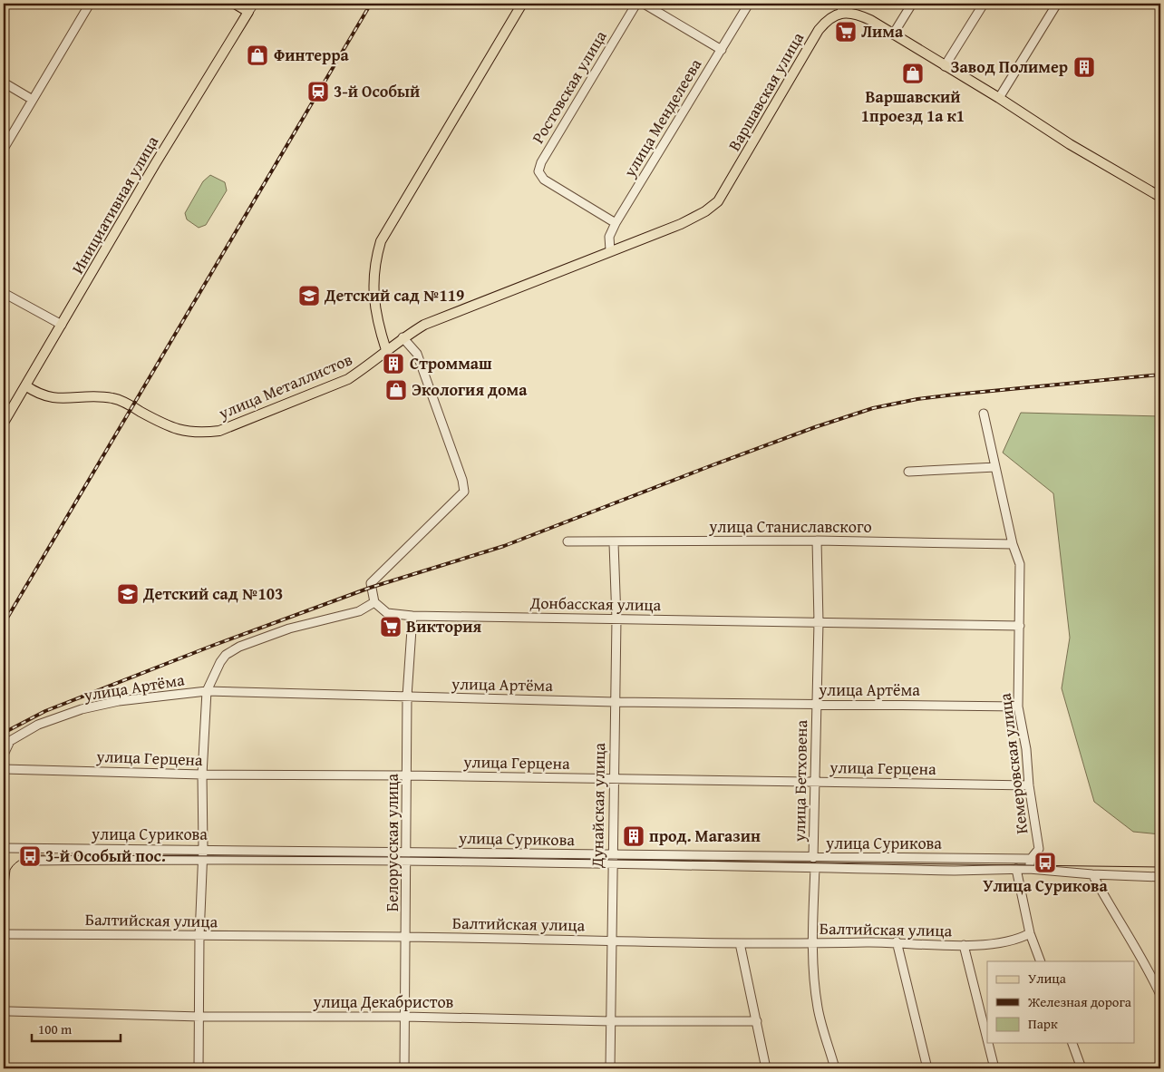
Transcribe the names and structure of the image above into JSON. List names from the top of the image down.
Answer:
{
  "streets": {
    "main road": ["Варшавская улица", "Инициативная улица", "улица Металлистов"],
    "street": [
      "Ростовская улица",
      "улица Менделеева",
      "улица Станиславского",
      "Донбасская улица",
      "улица Артёма",
      "улица Герцена",
      "Кемеровская улица",
      "улица Бетховена",
      "Дунайская улица",
      "улица Сурикова",
      "Белорусская улица",
      "Балтийская улица",
      "улица Декабристов"
    ]
  },
  "crossings": [
    ["Ростовская улица", "улица Менделеева"],
    ["Варшавская улица", "улица Металлистов"],
    ["улица Менделеева", "улица Металлистов"],
    ["Инициативная улица", "улица Металлистов"],
    ["улица Станиславского", "Кемеровская улица"],
    ["улица Станиславского", "улица Бетховена"],
    ["улица Станиславского", "Дунайская улица"],
    ["Донбасская улица", "Кемеровская улица"],
    ["Донбасская улица", "улица Бетховена"],
    ["Донбасская улица", "Дунайская улица"],
    ["Донбасская улица", "Белорусская улица"],
    ["улица Артёма", "Кемеровская улица"],
    ["улица Артёма", "улица Бетховена"],
    ["улица Артёма", "Дунайская улица"],
    ["улица Артёма", "Белорусская улица"],
    ["улица Герцена", "Кемеровская улица"],
    ["улица Герцена", "улица Бетховена"],
    ["улица Герцена", "Дунайская улица"],
    ["улица Герцена", "Белорусская улица"],
    ["Кемеровская улица", "улица Сурикова"],
    ["улица Бетховена", "улица Сурикова"],
    ["Дунайская улица", "улица Сурикова"],
    ["Дунайская улица", "Балтийская улица"],
    ["Дунайская улица", "улица Декабристов"],
    ["улица Сурикова", "Белорусская улица"],
    ["Белорусская улица", "Балтийская улица"],
    ["Белорусская улица", "улица Декабристов"]
  ],
  "places": {
    "supermarket": ["Лима", "Виктория"],
    "shop": ["Финтерра", "Варшавский 1проезд 1а к1", "Экология дома"],
    "building": ["Завод Полимер", "Строммаш", "прод. Магазин"],
    "station": ["3-й Особый"],
    "school or university": ["Детский сад №119", "Детский сад №103"],
    "bus stop": ["3-й Особый пос.", "Улица Сурикова"]
  },
  "legend": ["Улица", "Железная дорога", "Парк"],
  "scale_bar": "100 m"
}
